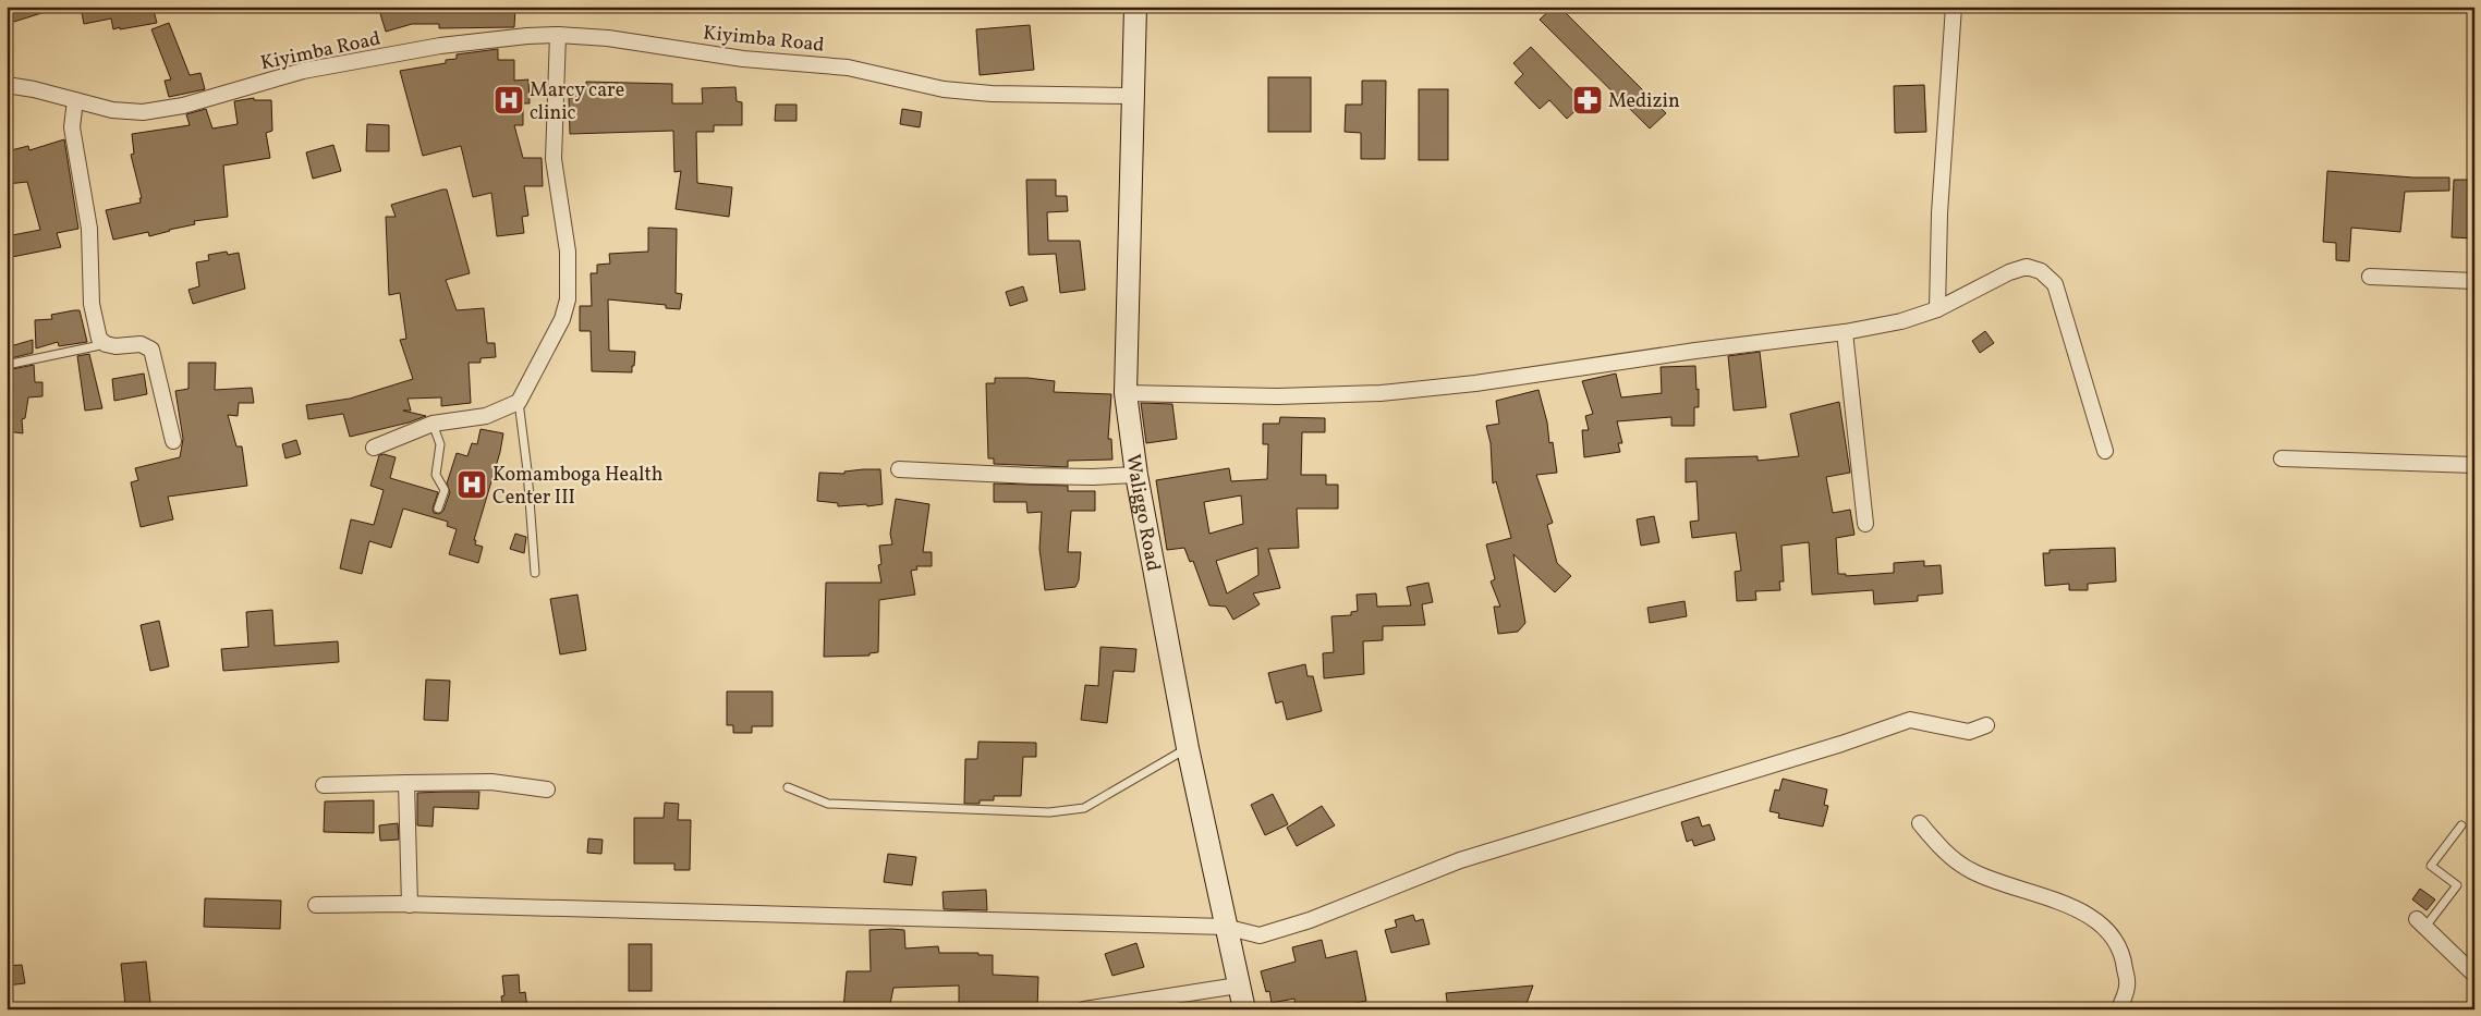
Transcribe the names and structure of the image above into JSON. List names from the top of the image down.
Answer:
{
  "streets": {
    "street": ["Kiyimba Road", "Waliggo Road"]
  },
  "crossings": [
    ["Kiyimba Road", "Waliggo Road"]
  ],
  "places": {
    "hospital": ["Marcy care clinic", "Komamboga Health Center III"],
    "pharmacy": ["Medizin"]
  }
}
